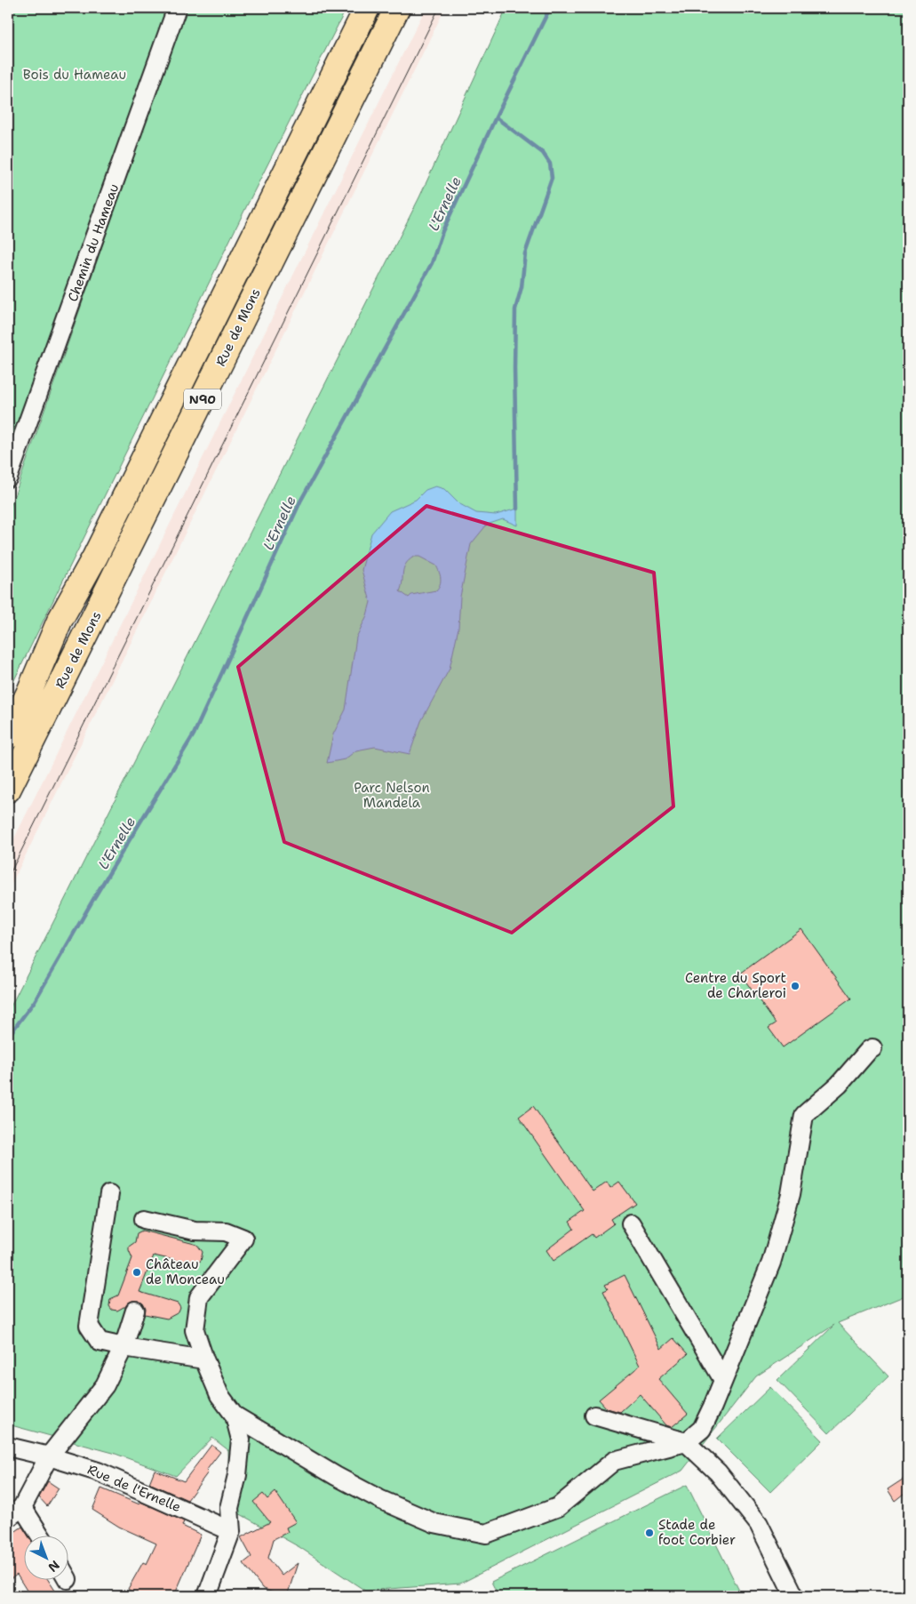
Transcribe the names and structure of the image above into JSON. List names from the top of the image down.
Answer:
{
  "streets": {
    "highway": ["Rue de Mons", "N90"],
    "street": ["Chemin du Hameau", "Rue de l'Ernelle"]
  },
  "water": ["L'Ernelle"],
  "parks": ["Bois du Hameau", "Parc Nelson Mandela"],
  "places": ["Centre du Sport de Charleroi", "Château de Monceau", "Stade de foot Corbier"],
  "north": "bottom right"
}
